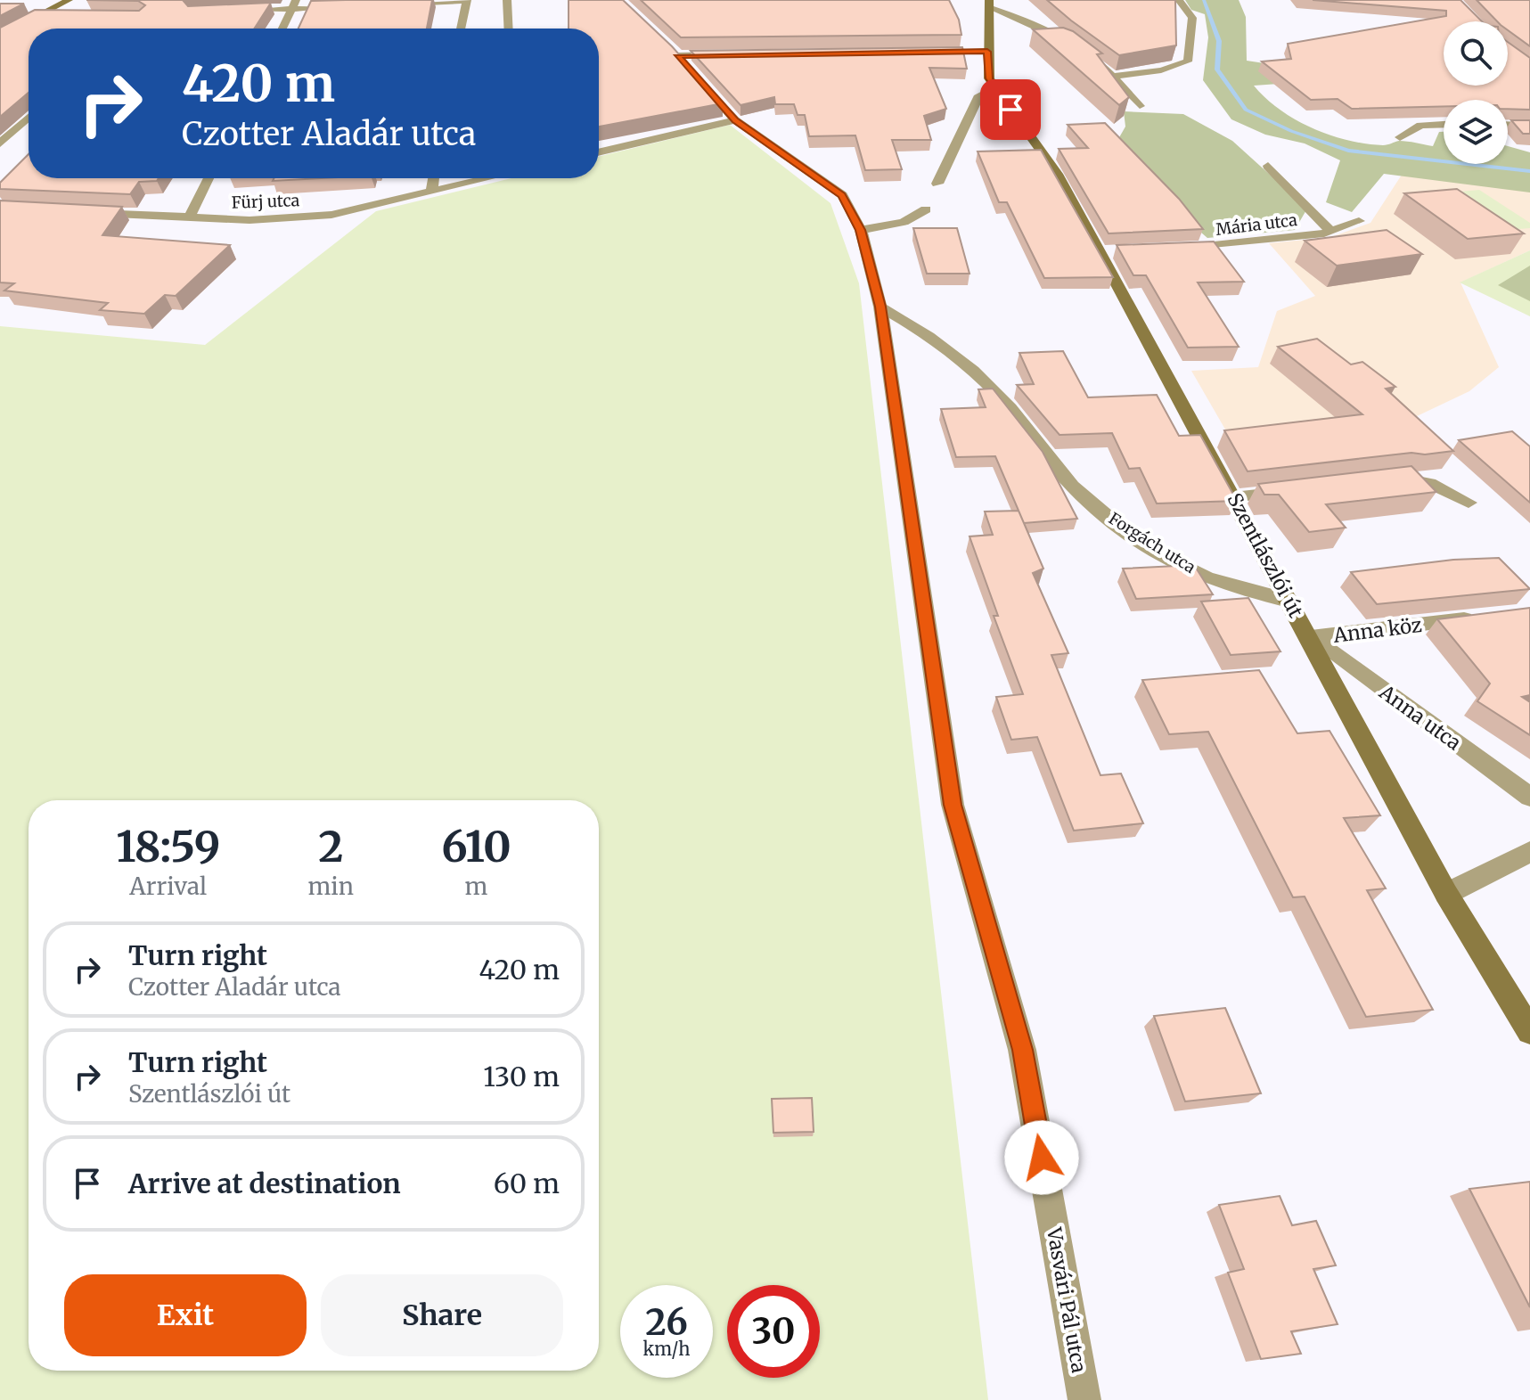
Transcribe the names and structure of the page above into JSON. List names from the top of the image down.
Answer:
{
  "streets": {
    "main road": ["Szentlászlói út"],
    "street": [
      "Fürj utca",
      "Mária utca",
      "Forgách utca",
      "Anna köz",
      "Anna utca",
      "Vasvári Pál utca"
    ]
  },
  "crossings": [
    ["Forgách utca", "Szentlászlói út"],
    ["Forgách utca", "Vasvári Pál utca"],
    ["Szentlászlói út", "Anna köz"],
    ["Szentlászlói út", "Anna utca"],
    ["Anna köz", "Anna utca"]
  ],
  "page": {
    "turn": ["420 m", "Czotter Aladár utca"],
    "eta": [
      "18:59",
      "Arrival",
      "2",
      "min",
      "610",
      "m"
    ],
    "list": [
      {
        "name": "Turn right",
        "note": "Czotter Aladár utca",
        "value": "420 m"
      },
      {
        "name": "Turn right",
        "note": "Szentlászlói út",
        "value": "130 m"
      },
      {
        "name": "Arrive at destination",
        "value": "60 m"
      }
    ],
    "buttons": ["Exit", "Share"],
    "speed": "26 km/h",
    "limit": "30"
  }
}
